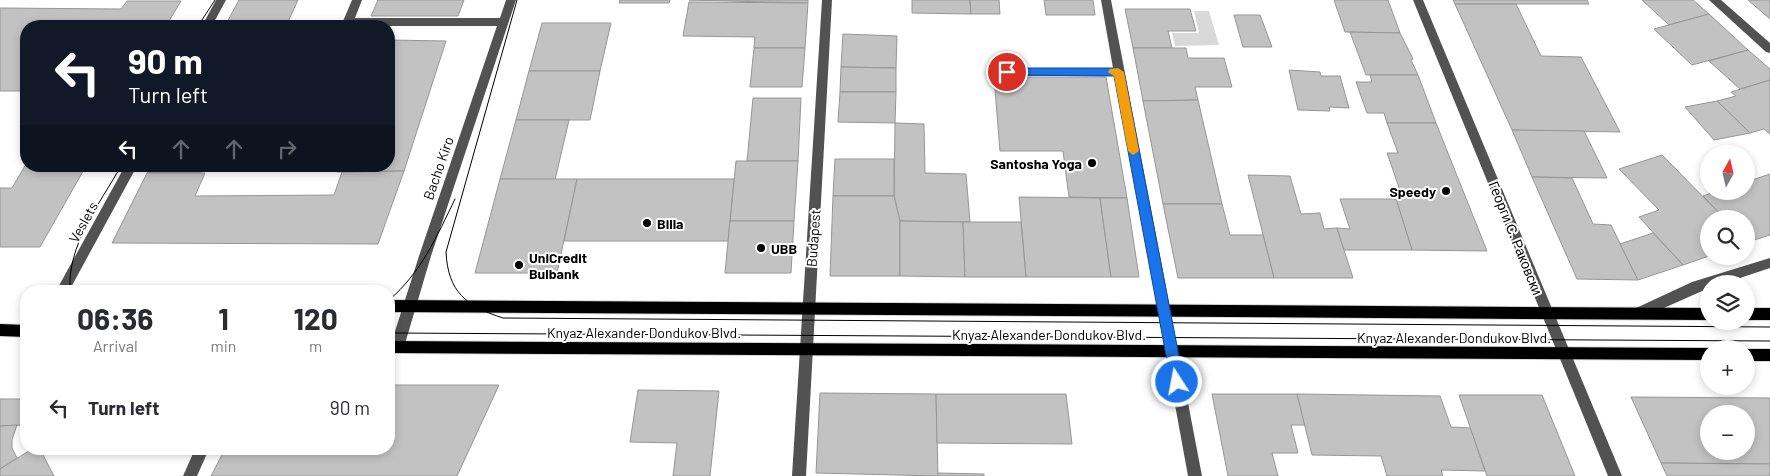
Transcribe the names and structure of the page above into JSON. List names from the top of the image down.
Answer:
{
  "streets": {
    "main road": ["Knyaz Alexander Dondukov Blvd."],
    "street": [
      "Bacho Kiro",
      "Veslets",
      "Budapest",
      "Георги С. Раковски"
    ]
  },
  "crossings": [
    ["Bacho Kiro", "Knyaz Alexander Dondukov Blvd."],
    ["Budapest", "Knyaz Alexander Dondukov Blvd."],
    ["Георги С. Раковски", "Knyaz Alexander Dondukov Blvd."]
  ],
  "places": [
    "Santosha Yoga",
    "Speedy",
    "Billa",
    "UBB",
    "UniCredit Bulbank"
  ],
  "north": "top",
  "page": {
    "turn": ["90 m", "Turn left"],
    "map_buttons": ["+", "−"],
    "eta": [
      "06:36",
      "Arrival",
      "1",
      "min",
      "120",
      "m"
    ],
    "list": [
      {
        "name": "Turn left",
        "value": "90 m"
      }
    ]
  }
}
